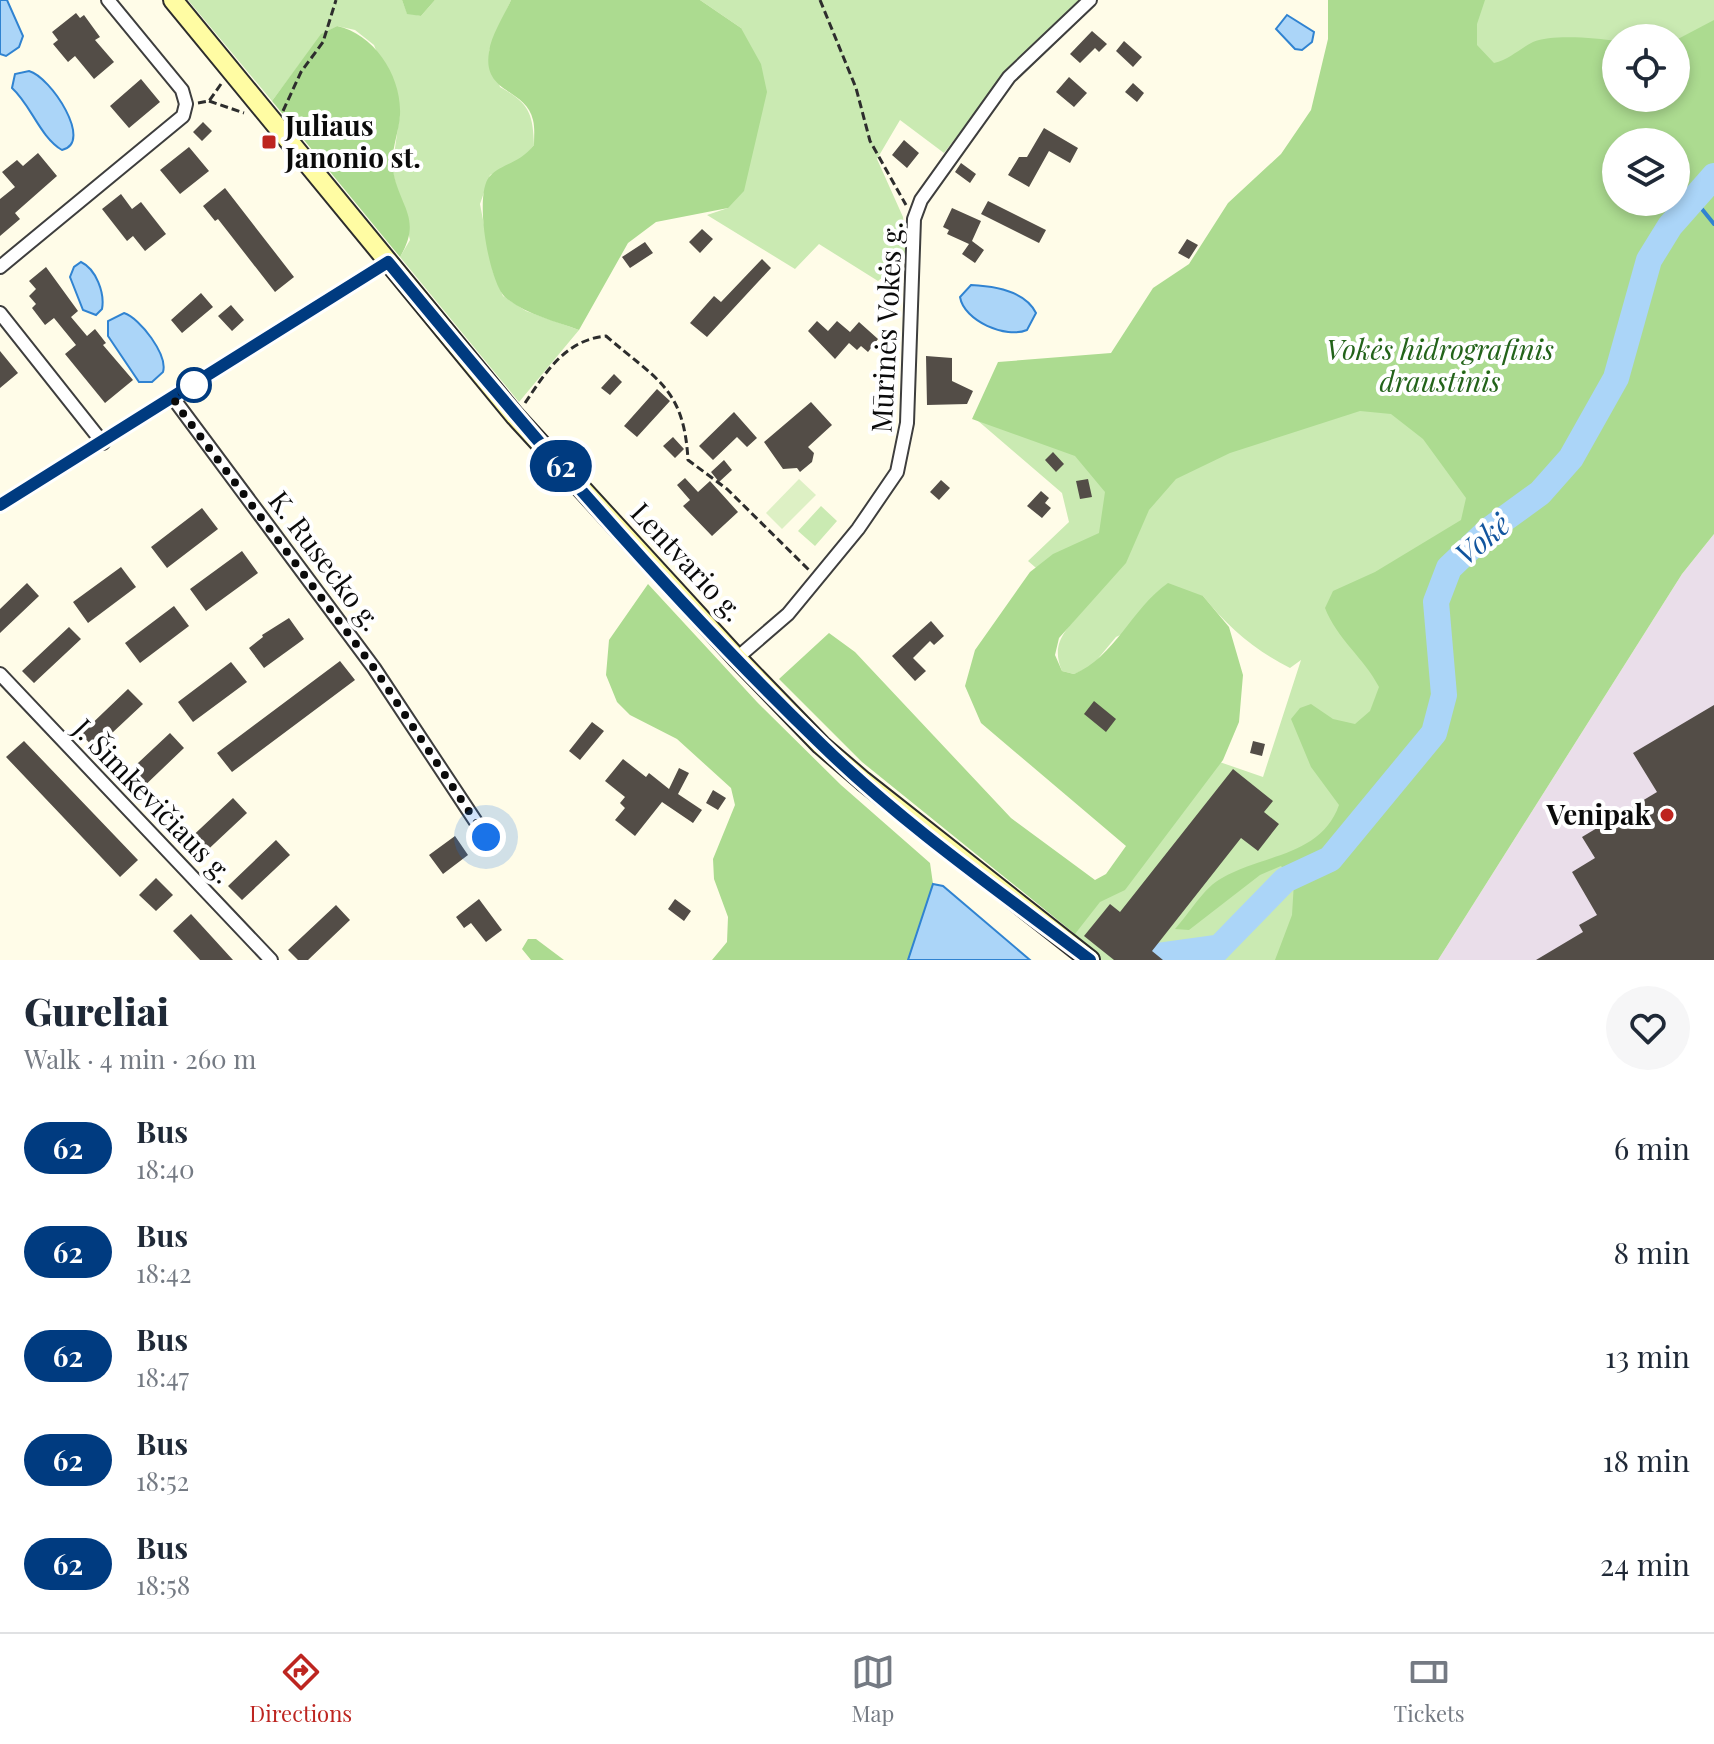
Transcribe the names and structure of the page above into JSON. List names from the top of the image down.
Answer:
{
  "streets": {
    "main road": ["Lentvario g."],
    "street": ["Mūrinės Vokės g.", "K. Rusecko g.", "J. Šimkevičiaus g."]
  },
  "crossings": [
    ["Mūrinės Vokės g.", "Lentvario g."]
  ],
  "water": ["Vokė"],
  "parks": ["Vokės hidrografinis draustinis"],
  "places": {
    "transit": ["Juliaus Janonio st."],
    "other": ["Venipak"]
  },
  "lines": ["bus line 62"],
  "page": {
    "on_map": "62",
    "heading": ["Gureliai", "Walk · 4 min · 260 m"],
    "list": [
      {
        "mark": "62",
        "name": "Bus",
        "note": "18:40",
        "value": "6 min"
      },
      {
        "mark": "62",
        "name": "Bus",
        "note": "18:42",
        "value": "8 min"
      },
      {
        "mark": "62",
        "name": "Bus",
        "note": "18:47",
        "value": "13 min"
      },
      {
        "mark": "62",
        "name": "Bus",
        "note": "18:52",
        "value": "18 min"
      },
      {
        "mark": "62",
        "name": "Bus",
        "note": "18:58",
        "value": "24 min"
      }
    ],
    "tabs": ["Directions", "Map", "Tickets"]
  }
}
